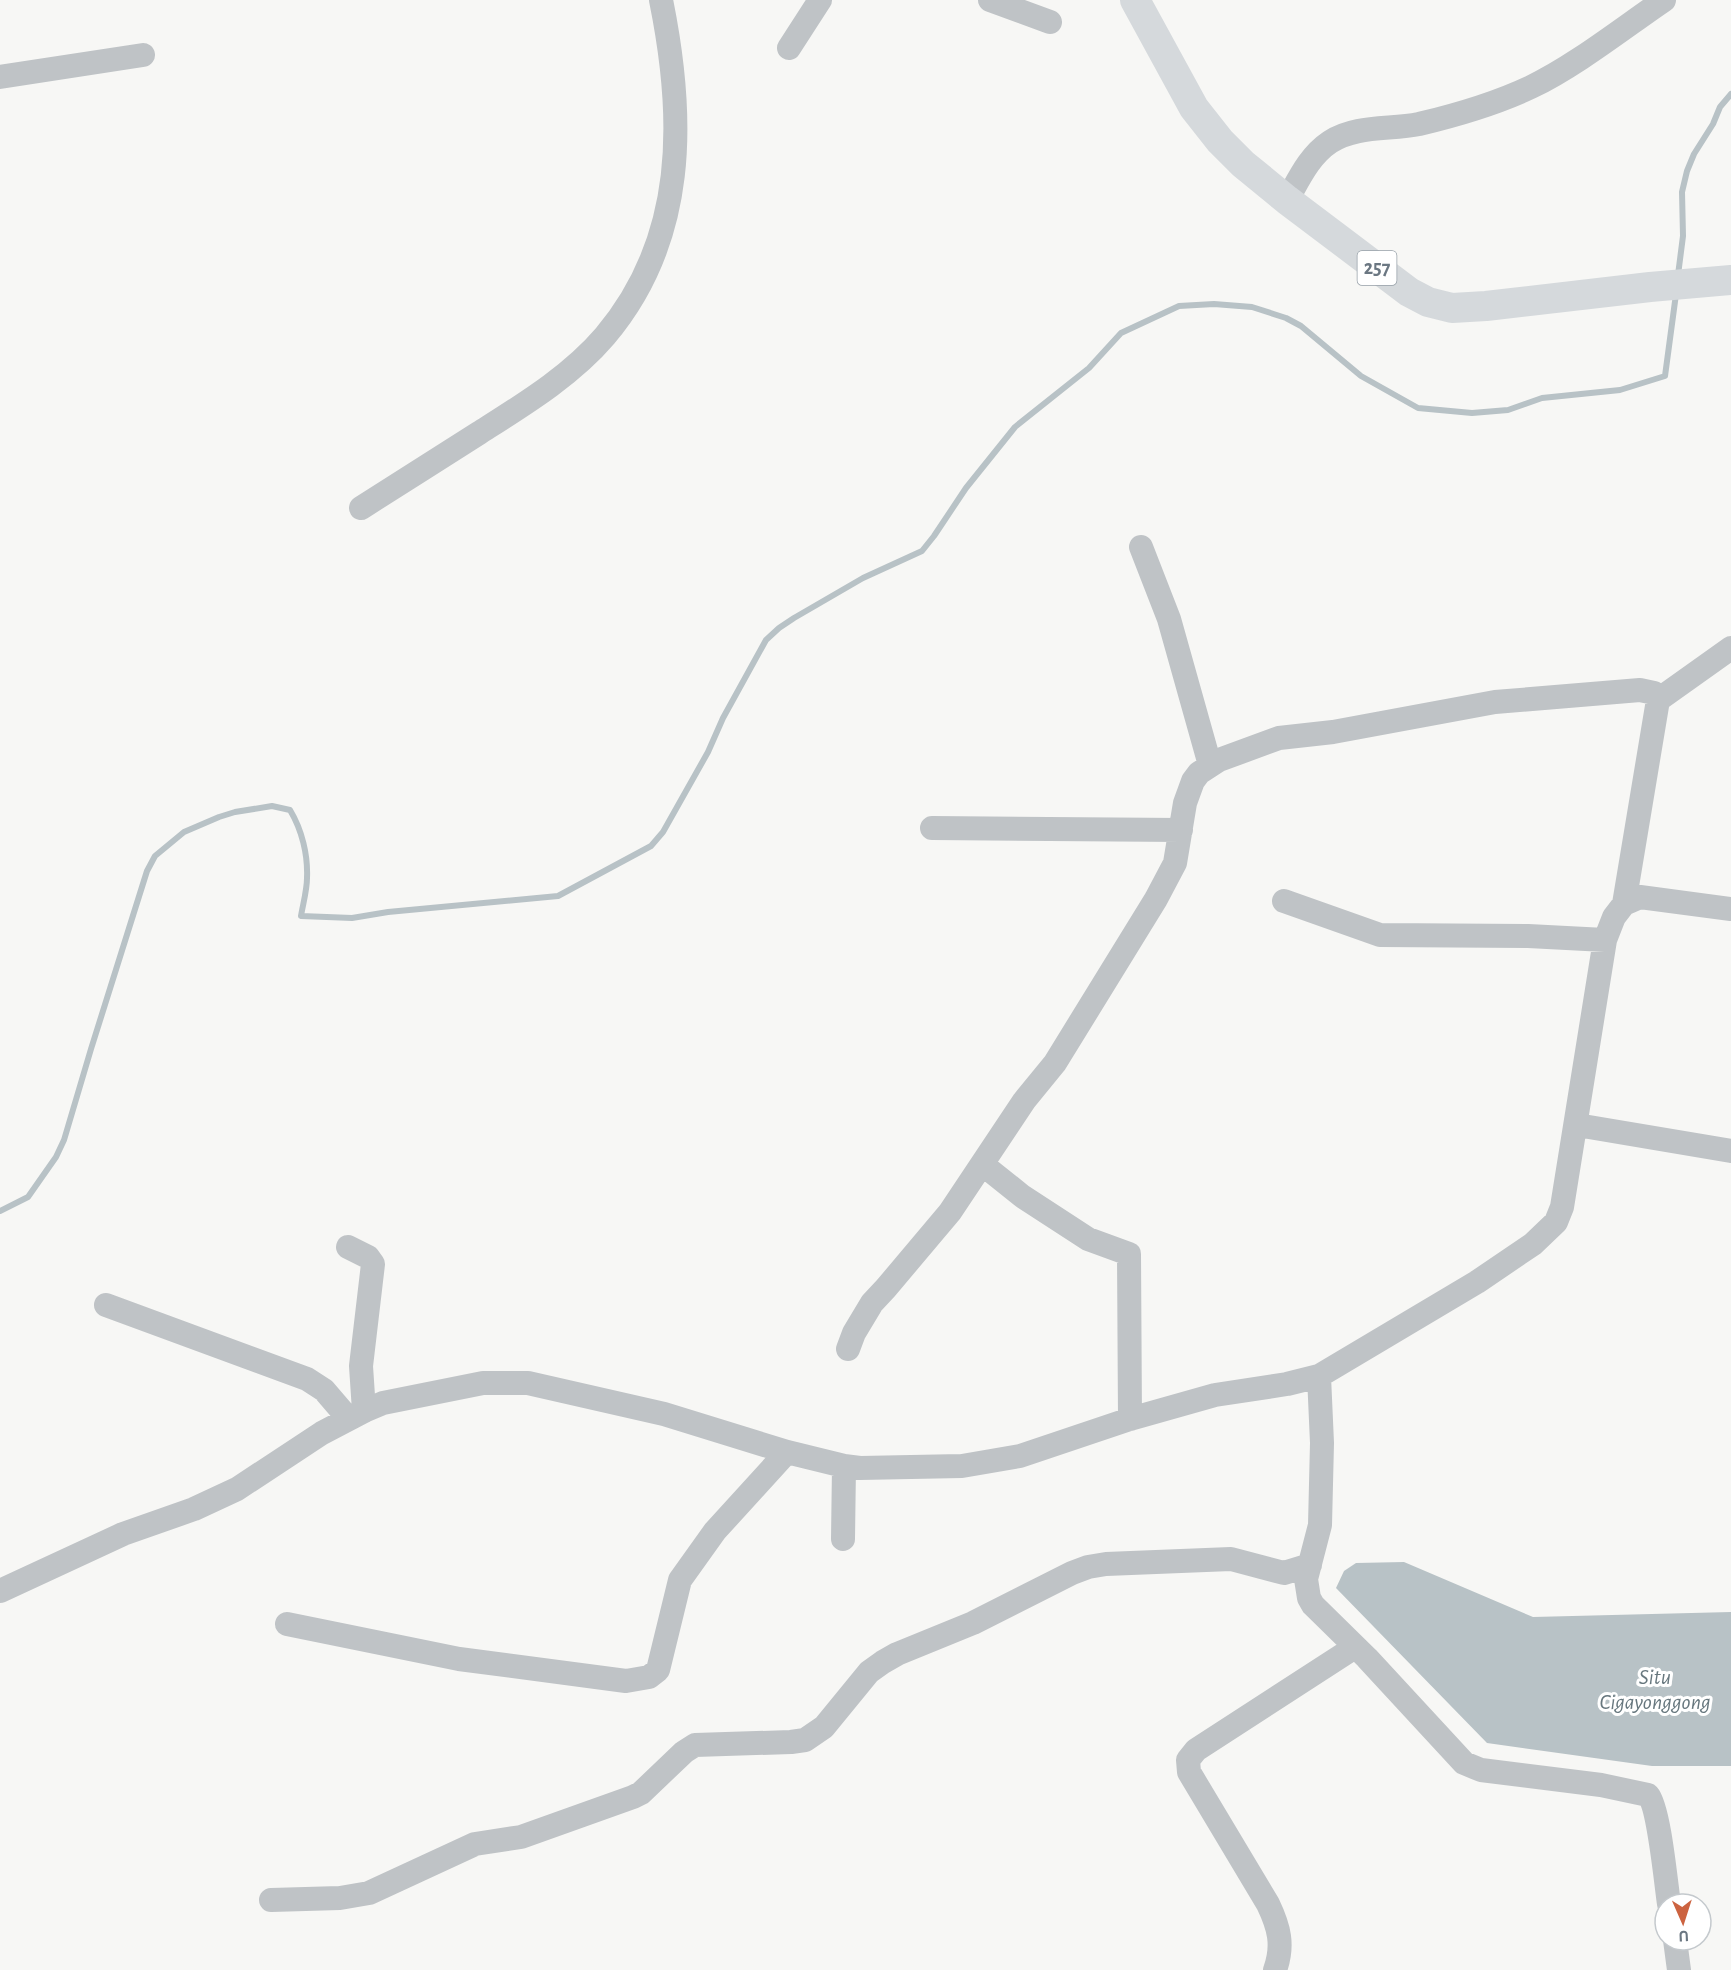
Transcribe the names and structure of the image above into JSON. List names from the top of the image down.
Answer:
{
  "streets": {
    "main road": ["257"]
  },
  "water": ["Situ Cigayonggong"],
  "north": "bottom"
}
